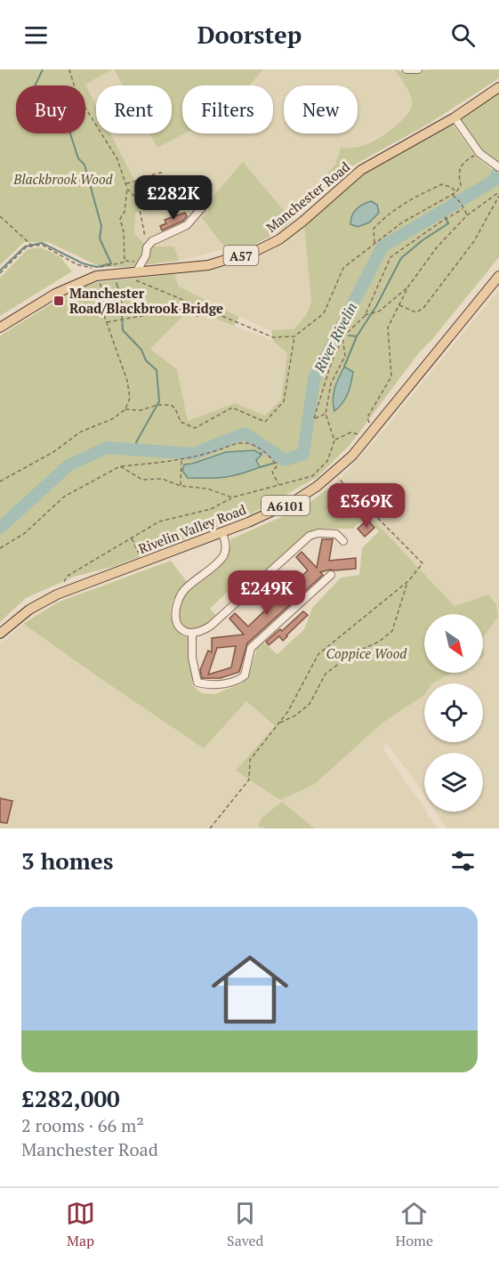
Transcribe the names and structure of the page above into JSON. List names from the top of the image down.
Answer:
{
  "streets": {
    "main road": [
      "Manchester Road",
      "A57",
      "A6101",
      "Rivelin Valley Road"
    ]
  },
  "water": ["River Rivelin"],
  "parks": ["Blackbrook Wood", "Coppice Wood"],
  "places": {
    "transit": ["Manchester Road/Blackbrook Bridge"]
  },
  "north": "bottom right",
  "page": {
    "header": "Doorstep",
    "chip": [
      "Buy",
      "Rent",
      "Filters",
      "New"
    ],
    "price": ["£282K", "£369K", "£249K"],
    "heading": "3 homes",
    "list": [
      {
        "name": "£282,000",
        "note": "2 rooms · 66 m² · Manchester Road"
      }
    ],
    "tabs": ["Map", "Saved", "Home"]
  }
}
